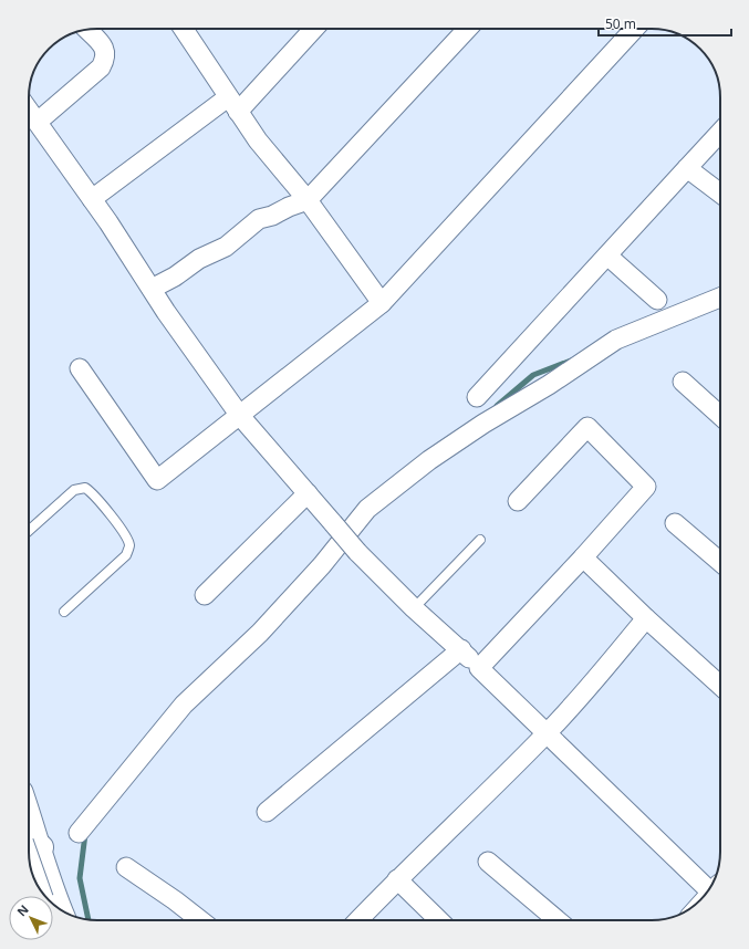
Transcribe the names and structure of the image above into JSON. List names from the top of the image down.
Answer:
{
  "scale_bar": "50 m",
  "north": "top left"
}
